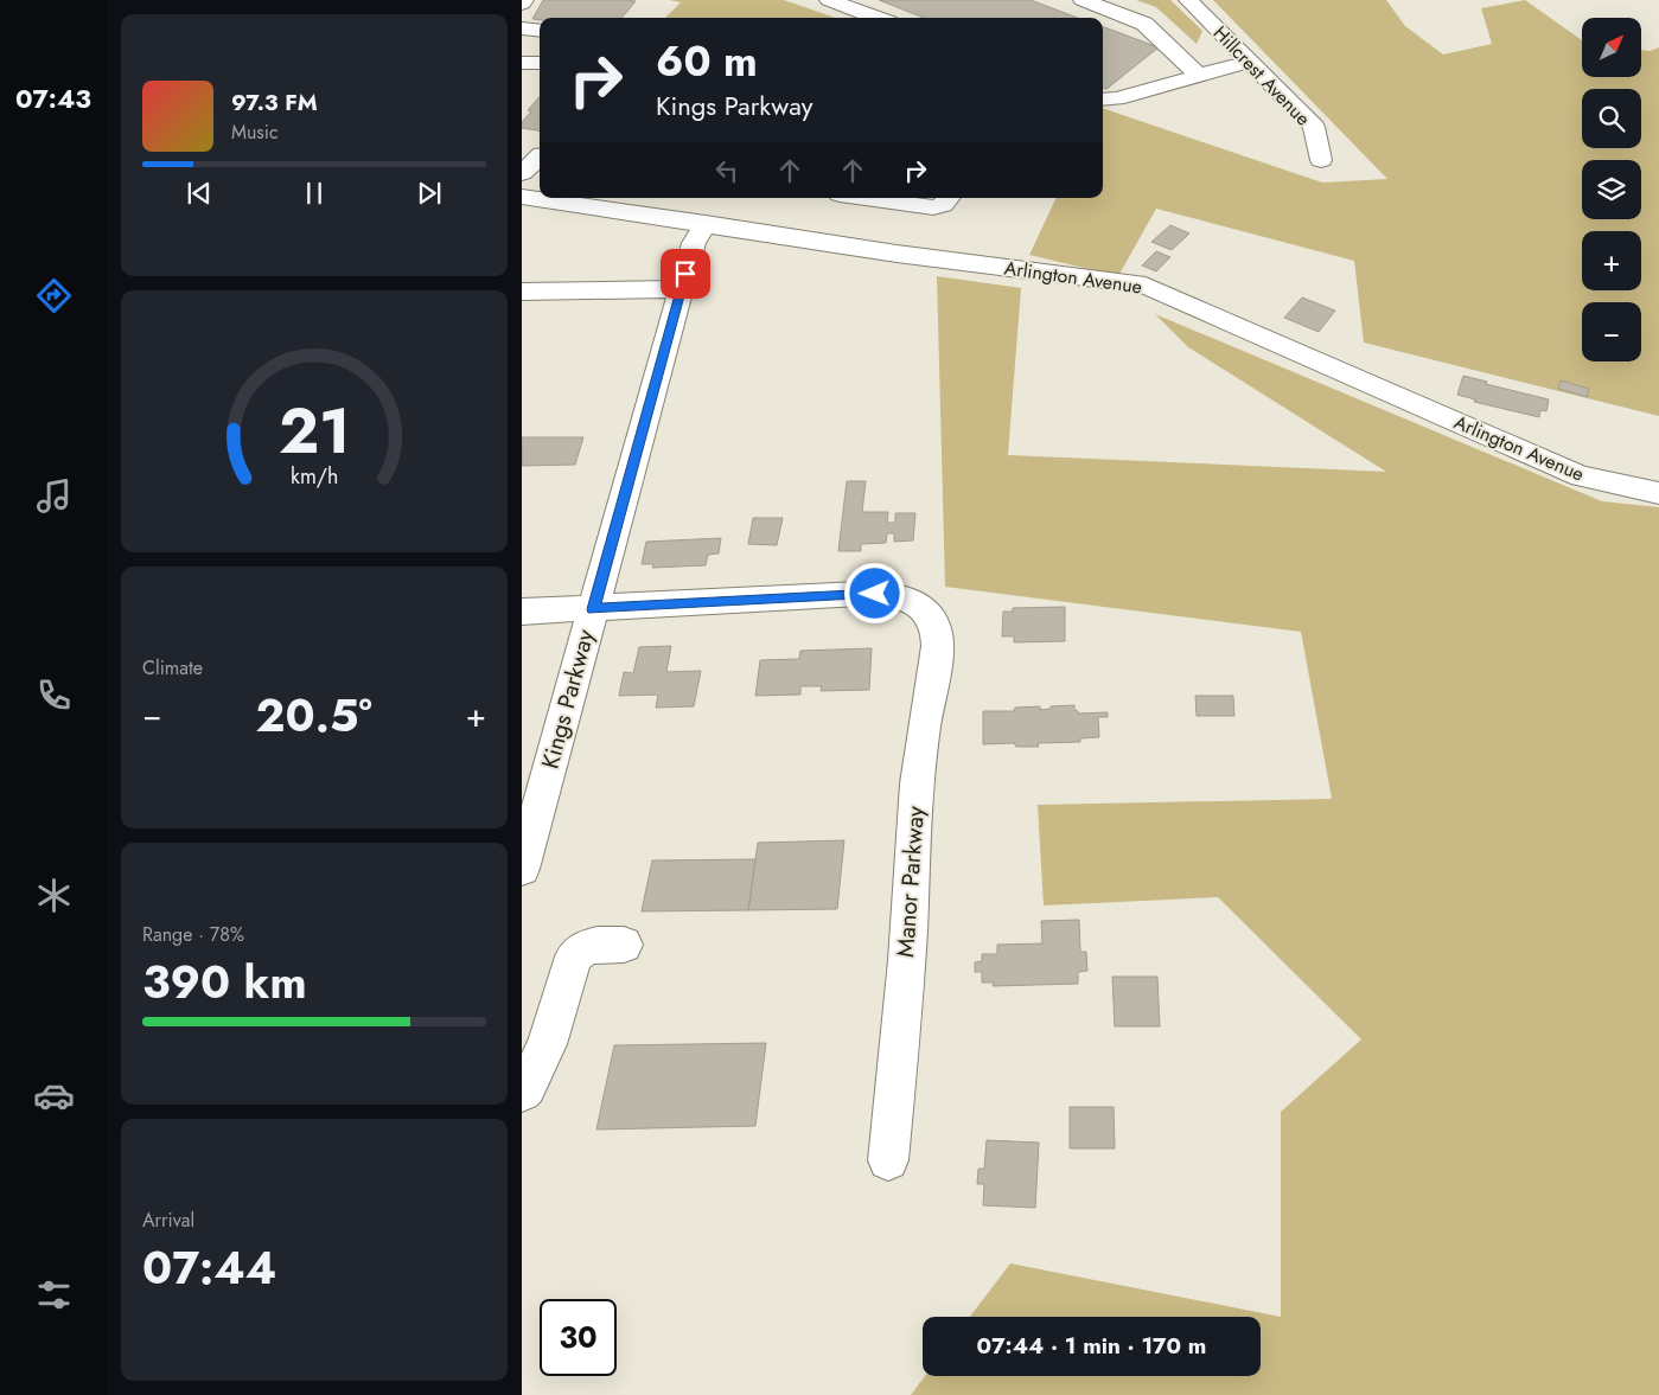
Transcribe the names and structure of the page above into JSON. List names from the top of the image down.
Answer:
{
  "streets": {
    "street": [
      "Hillcrest Avenue",
      "Arlington Avenue",
      "Kings Parkway",
      "Manor Parkway"
    ]
  },
  "crossings": [
    ["Arlington Avenue", "Kings Parkway"],
    ["Kings Parkway", "Manor Parkway"]
  ],
  "north": "top right",
  "page": {
    "tabs": "07:43",
    "map_buttons": ["+", "−"],
    "turn": ["60 m", "Kings Parkway"],
    "song": ["97.3 FM", "Music"],
    "tile": [
      "Climate",
      ["Range · 78%", "390 km"],
      ["Arrival", "07:44"]
    ],
    "heat": ["−", "20.5°", "+"],
    "limit": "30",
    "trip": "07:44 · 1 min · 170 m",
    "gauge": ["21", "km/h"]
  }
}
